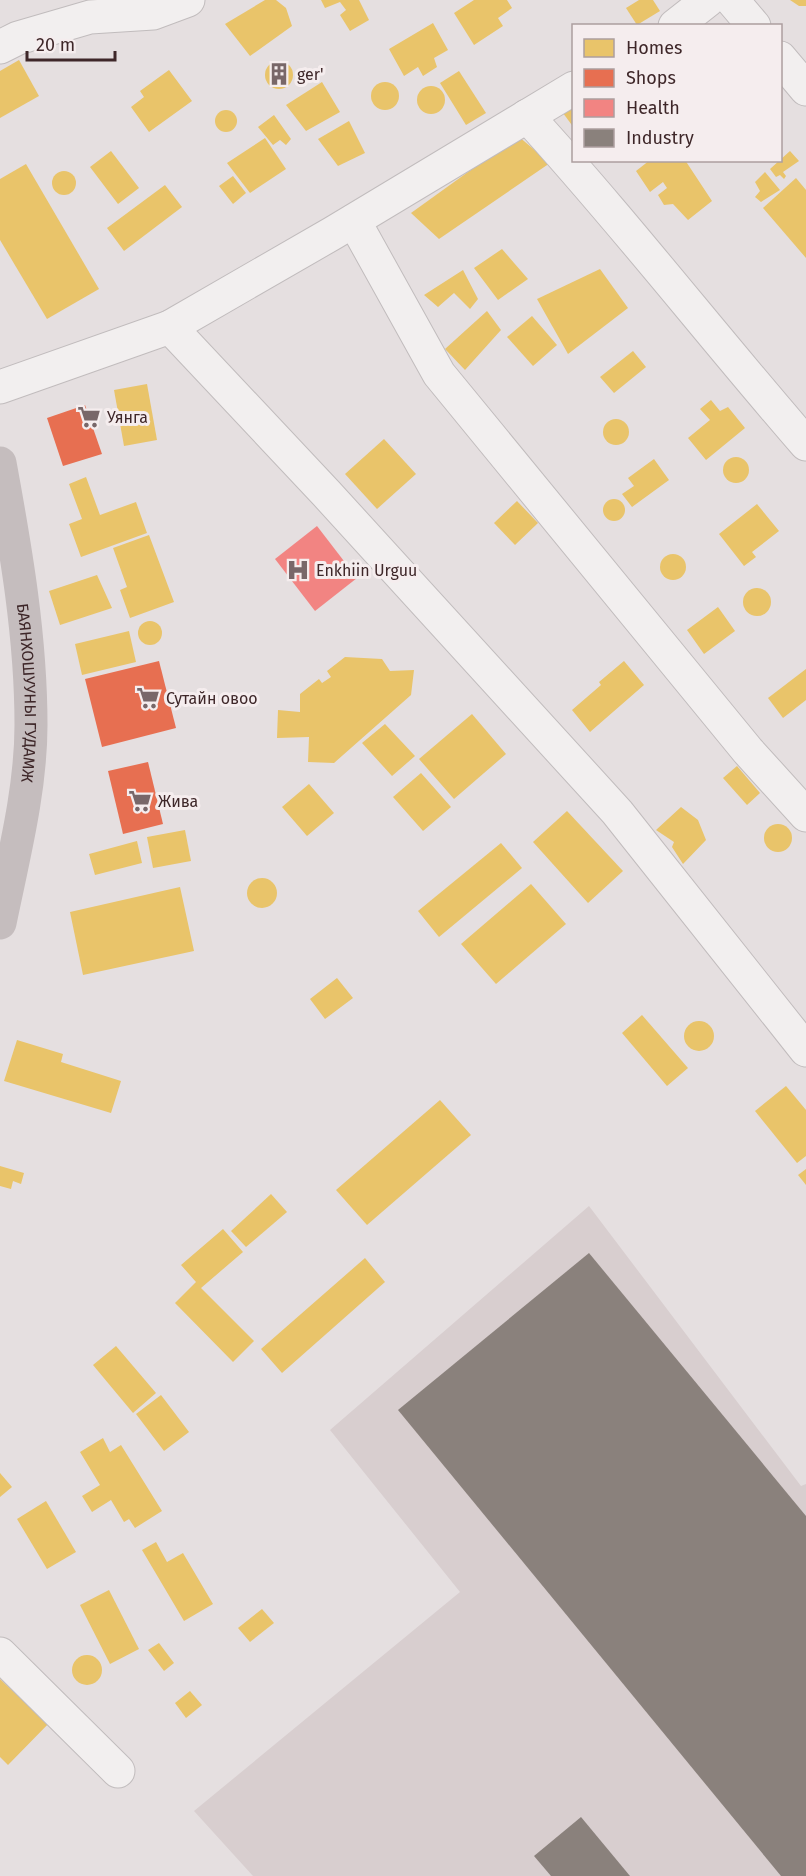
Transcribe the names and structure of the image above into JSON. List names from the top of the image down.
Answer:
{
  "streets": {
    "main road": ["БАЯНХОШУУНЫ ГУДАМЖ"]
  },
  "places": {
    "building": ["ger'"],
    "supermarket": ["Уянга", "Сутайн овоо", "Жива"],
    "hospital": ["Enkhiin Urguu"]
  },
  "legend": [
    "Homes",
    "Shops",
    "Health",
    "Industry"
  ],
  "scale_bar": "20 m"
}
